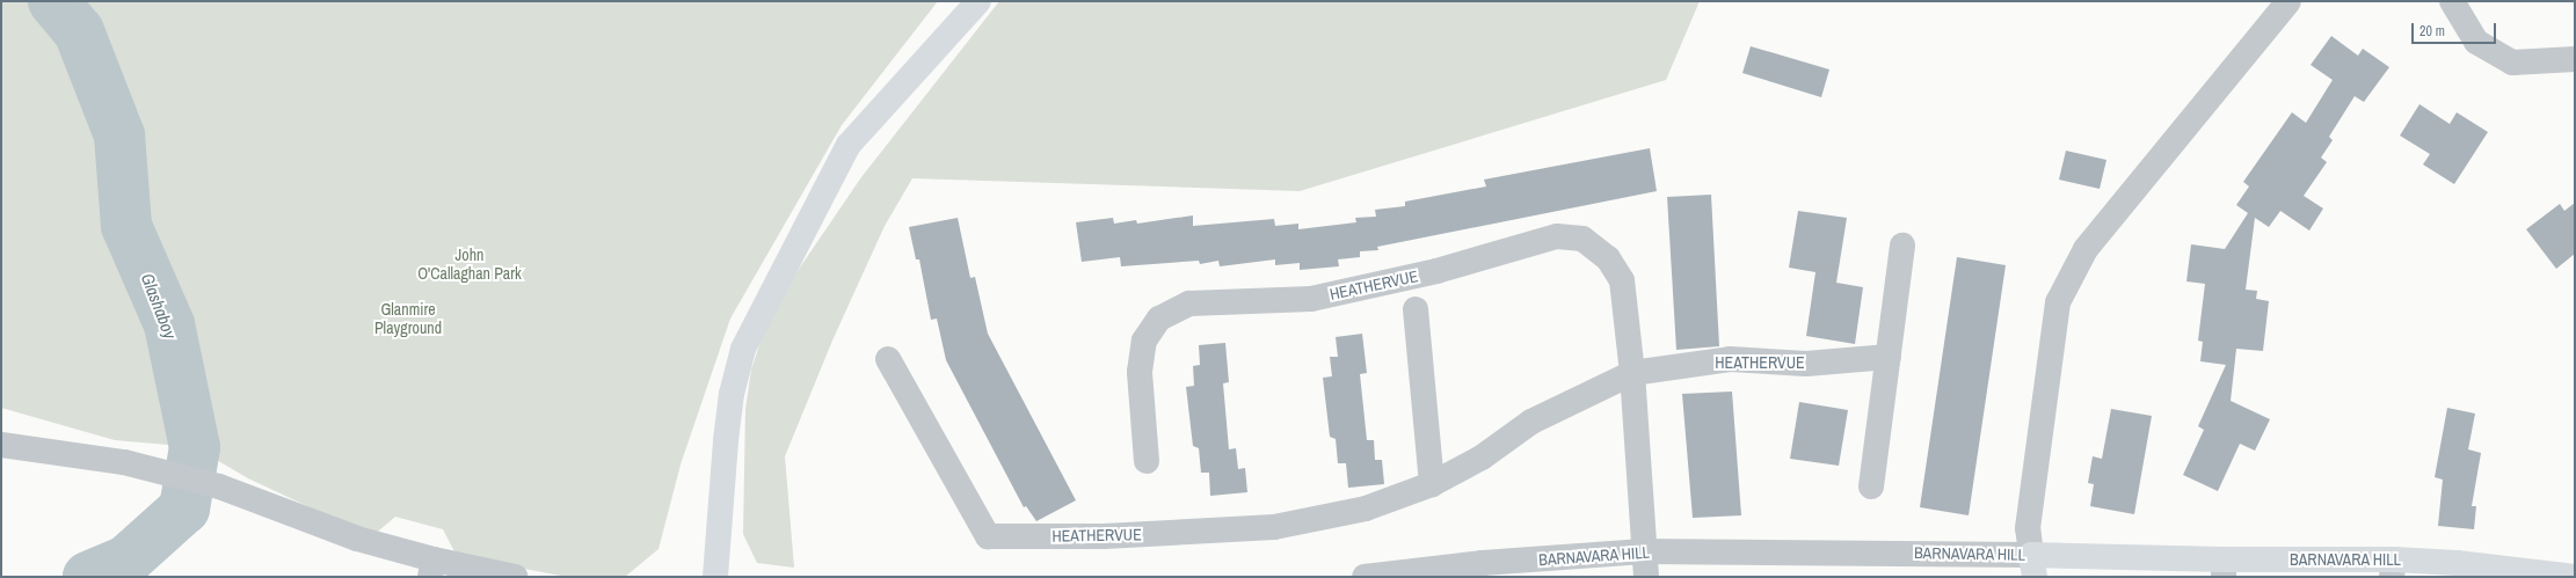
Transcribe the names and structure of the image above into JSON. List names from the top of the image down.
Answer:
{
  "streets": {
    "main road": ["BARNAVARA HILL"],
    "street": ["HEATHERVUE"]
  },
  "crossings": [
    ["HEATHERVUE", "BARNAVARA HILL"]
  ],
  "water": ["Glashaboy"],
  "parks": ["John O'Callaghan Park", "Glanmire Playground"],
  "scale_bar": "20 m"
}
